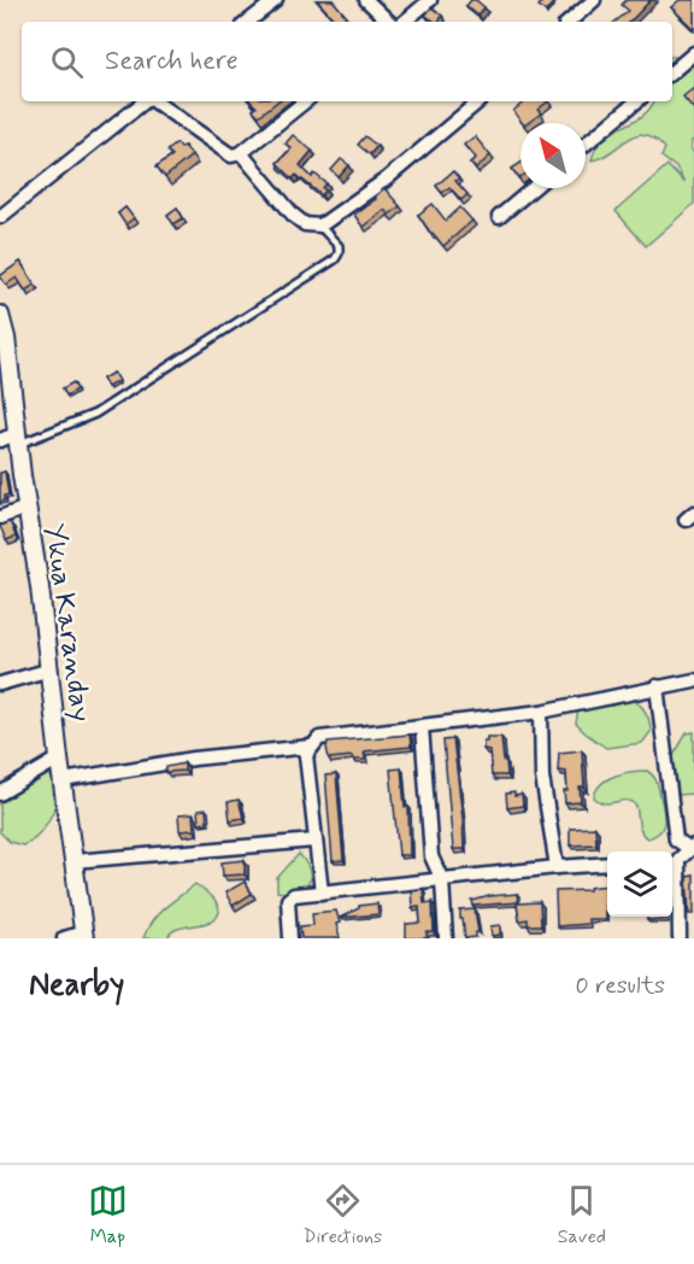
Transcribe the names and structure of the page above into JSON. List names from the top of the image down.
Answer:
{
  "streets": {
    "street": ["Ykua Karanday"]
  },
  "north": "top left",
  "page": {
    "search": "Search here",
    "heading": ["Nearby", "0 results"],
    "nav": ["Map", "Directions", "Saved"]
  }
}
